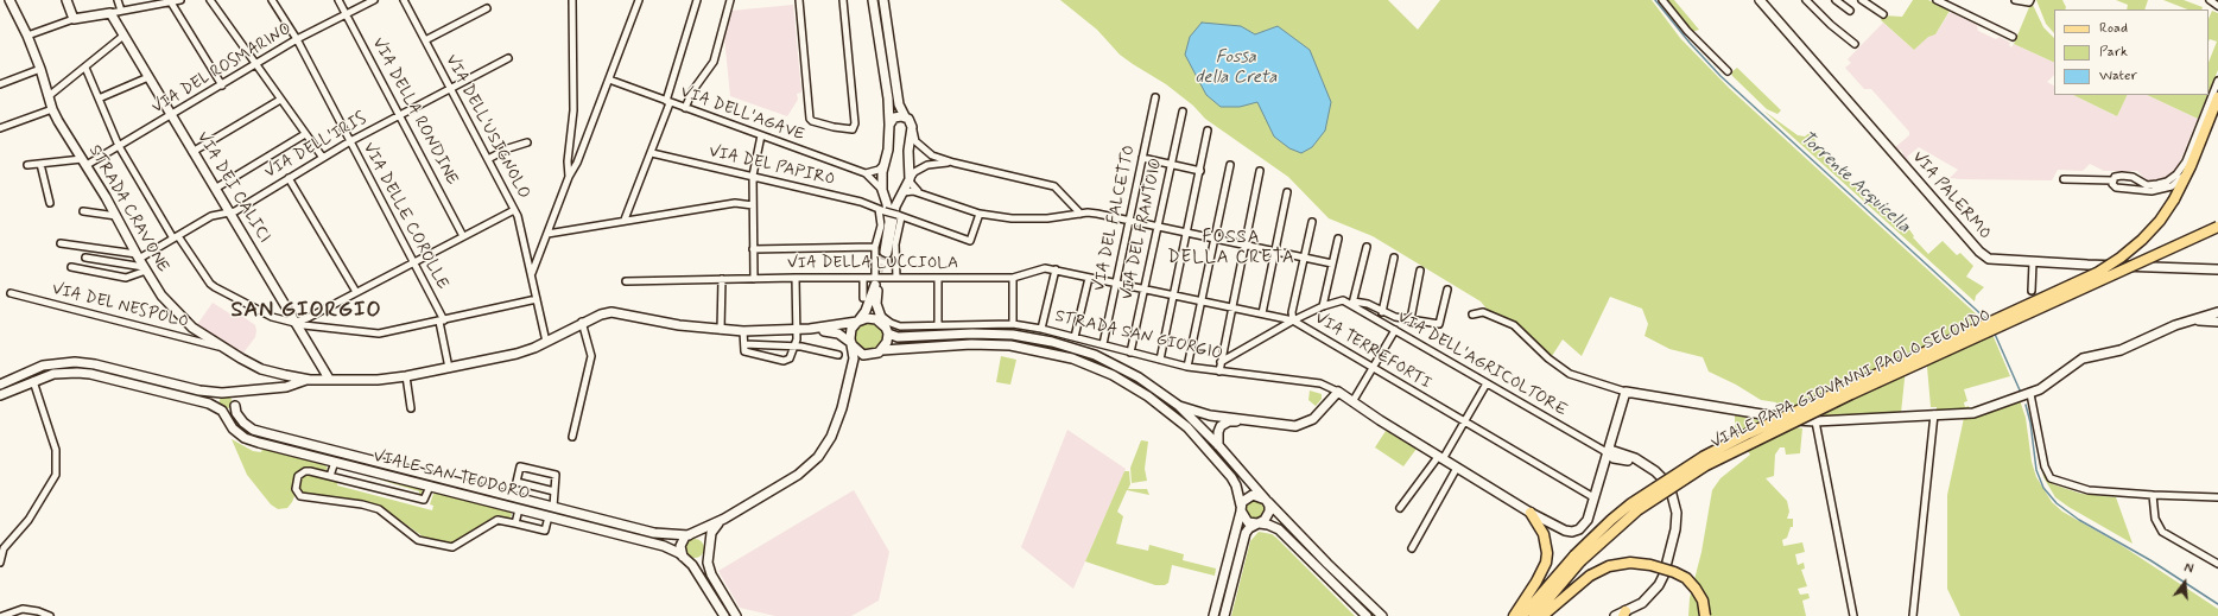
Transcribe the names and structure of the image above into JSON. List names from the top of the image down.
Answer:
{
  "streets": {
    "main road": [
      "VIA DEI CALICI",
      "VIA PALERMO",
      "STRADA CRAVONE",
      "STRADA SAN GIORGIO",
      "VIALE PAPA GIOVANNI PAOLO SECONDO",
      "VIALE SAN TEODORO"
    ],
    "street": [
      "VIA DEL ROSMARINO",
      "VIA DELLA RONDINE",
      "VIA DELL'AGAVE",
      "VIA DELL'USIGNOLO",
      "VIA DELL'IRIS",
      "VIA DEL PAPIRO",
      "VIA DELLE COROLLE",
      "VIA DEL FALCETTO",
      "VIA DEL FRANTOIO",
      "VIA DELLA LUCCIOLA",
      "VIA DEL NESPOLO",
      "VIA TERREFORTI",
      "VIA DELL'AGRICOLTORE"
    ]
  },
  "crossings": [
    ["VIA DEL ROSMARINO", "VIA DELLA RONDINE"],
    ["VIA DEL ROSMARINO", "VIA DEI CALICI"],
    ["VIA DEL ROSMARINO", "STRADA CRAVONE"],
    ["VIA DEL ROSMARINO", "VIA DELLE COROLLE"],
    ["VIA DELLA RONDINE", "VIA DELL'IRIS"],
    ["VIA DELL'USIGNOLO", "VIA DELL'IRIS"],
    ["VIA DELL'IRIS", "VIA DEI CALICI"],
    ["VIA DELL'IRIS", "STRADA CRAVONE"],
    ["VIA DELL'IRIS", "VIA DELLE COROLLE"],
    ["STRADA CRAVONE", "VIA DEL NESPOLO"],
    ["VIA DEL FALCETTO", "VIA DELLA LUCCIOLA"],
    ["VIA DEL FALCETTO", "STRADA SAN GIORGIO"],
    ["VIA DEL FALCETTO", "VIA TERREFORTI"],
    ["VIA DEL FRANTOIO", "STRADA SAN GIORGIO"],
    ["VIA DEL FRANTOIO", "VIA TERREFORTI"],
    ["VIA DELLA LUCCIOLA", "VIA TERREFORTI"],
    ["STRADA SAN GIORGIO", "VIA TERREFORTI"]
  ],
  "districts": ["FOSSA DELLA CRETA", "SAN GIORGIO"],
  "water": ["Fossa della Creta", "Torrente Acquicella"],
  "legend": ["Road", "Park", "Water"],
  "north": "top"
}
